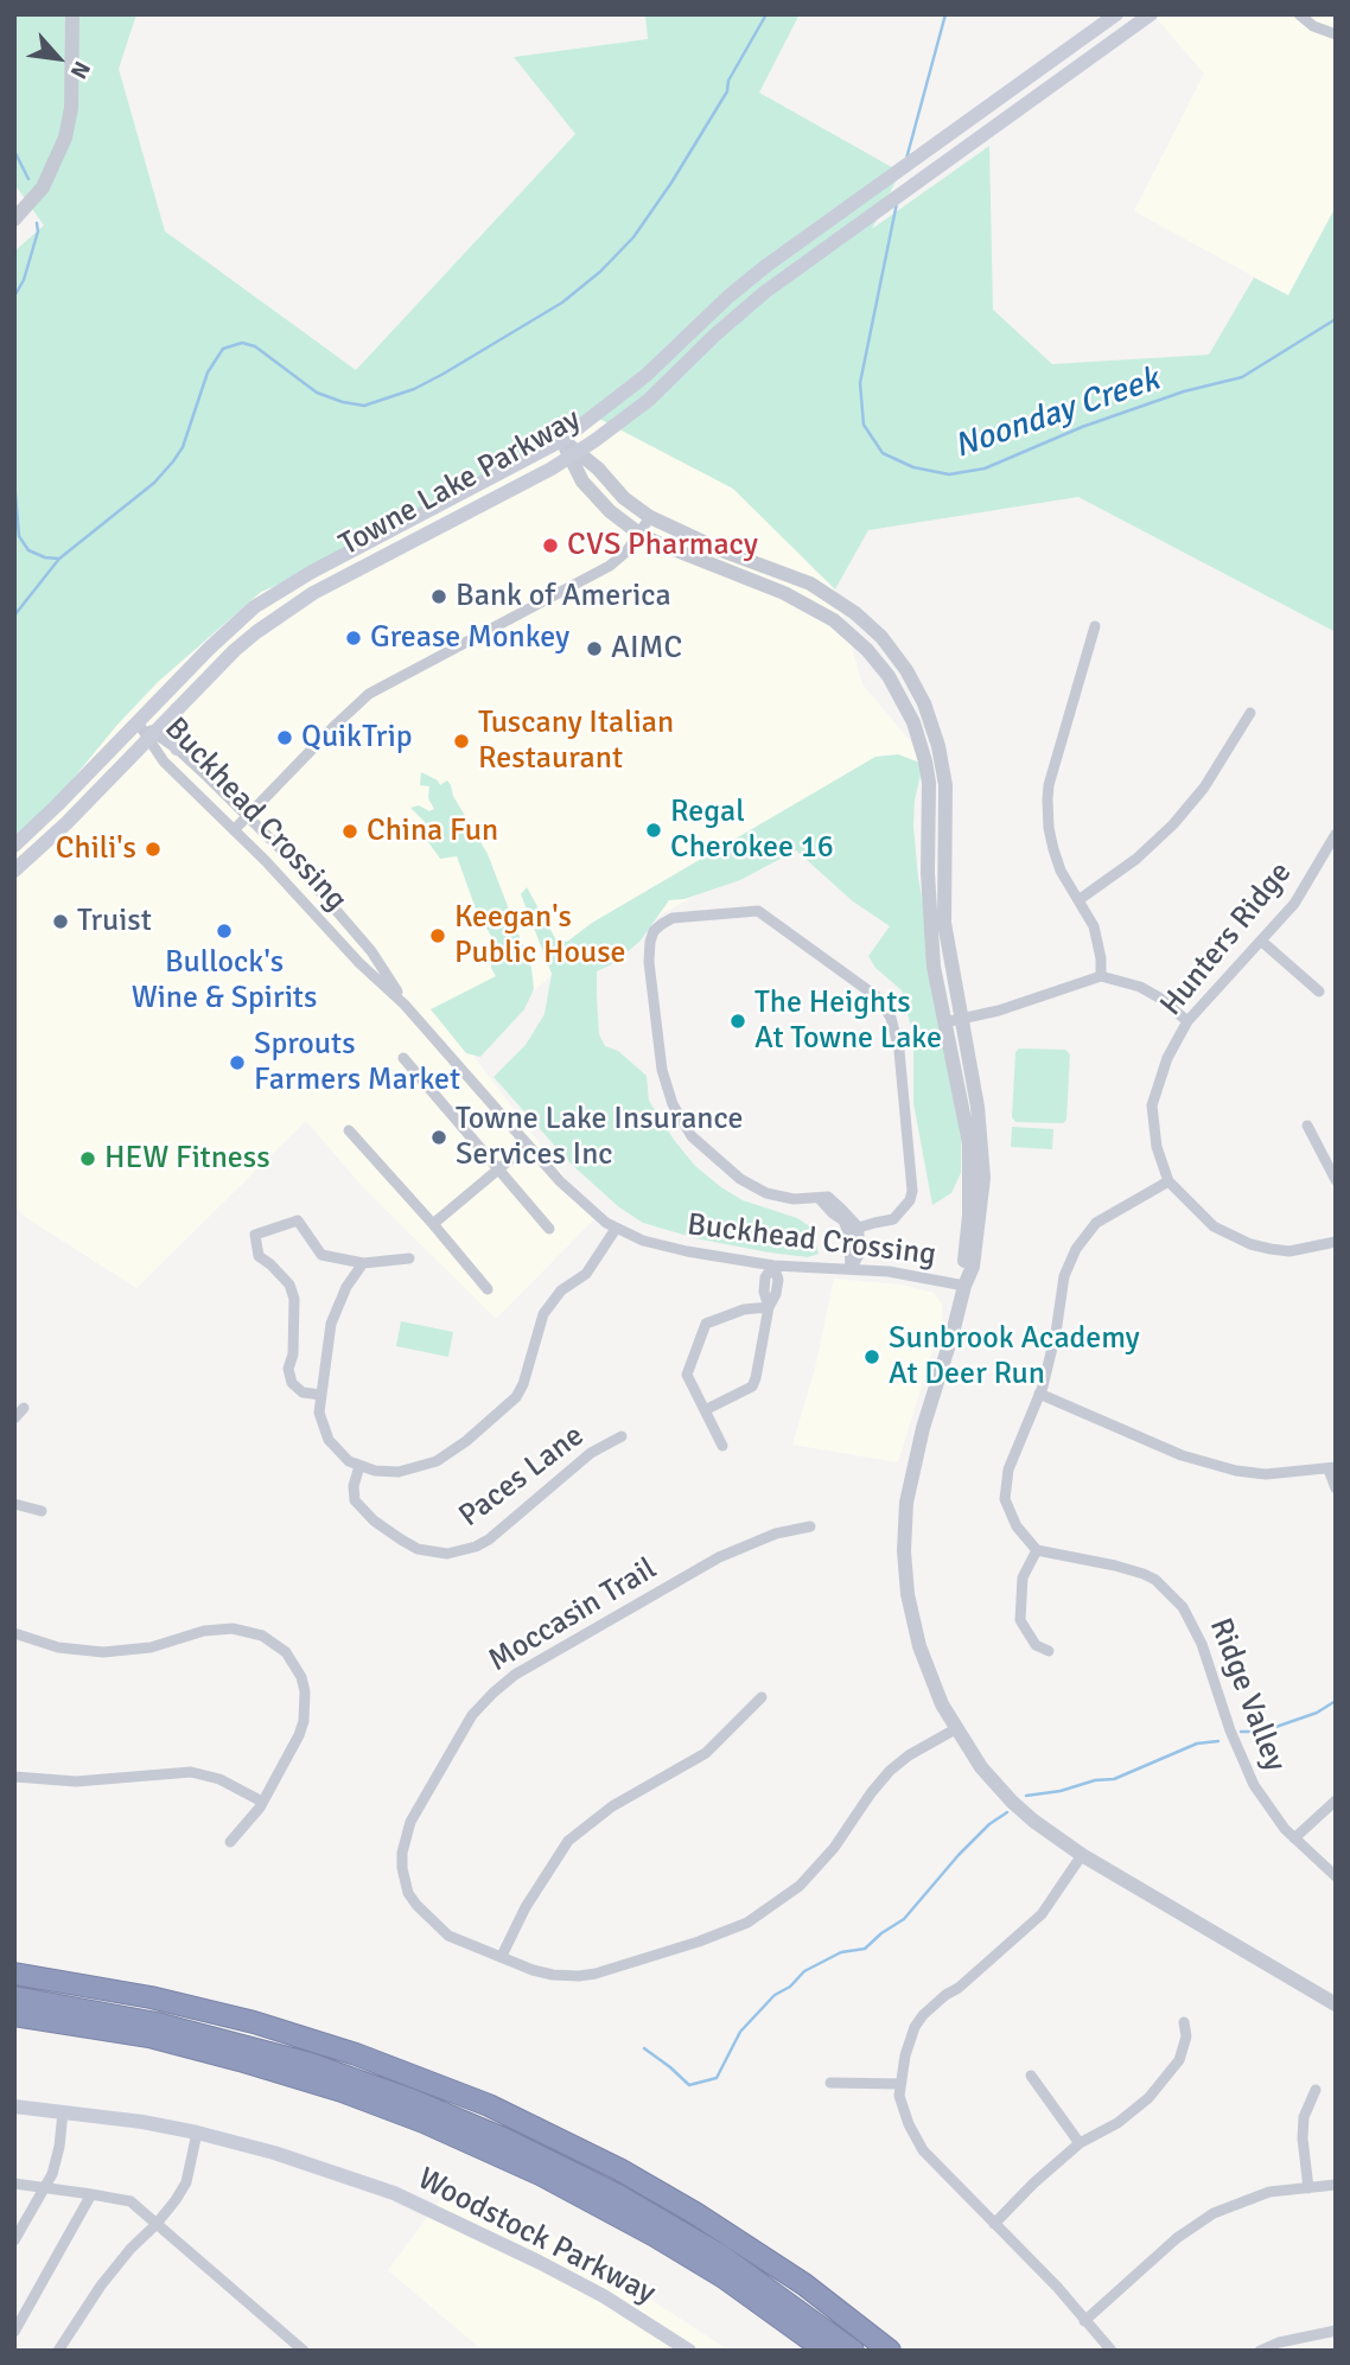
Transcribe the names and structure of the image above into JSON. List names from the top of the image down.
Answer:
{
  "streets": {
    "main road": ["Towne Lake Parkway", "Woodstock Parkway"],
    "street": [
      "Buckhead Crossing",
      "Hunters Ridge",
      "Paces Lane",
      "Moccasin Trail",
      "Ridge Valley"
    ]
  },
  "crossings": [
    ["Towne Lake Parkway", "Buckhead Crossing"]
  ],
  "water": ["Noonday Creek"],
  "places": [
    "CVS Pharmacy",
    "Bank of America",
    "Grease Monkey",
    "AIMC",
    "QuikTrip",
    "Tuscany Italian Restaurant",
    "Regal Cherokee 16",
    "China Fun",
    "Chili's",
    "Truist",
    "Bullock's Wine & Spirits",
    "Keegan's Public House",
    "The Heights At Towne Lake",
    "Sprouts Farmers Market",
    "Towne Lake Insurance Services Inc",
    "HEW Fitness",
    "Sunbrook Academy At Deer Run"
  ],
  "north": "bottom right"
}
